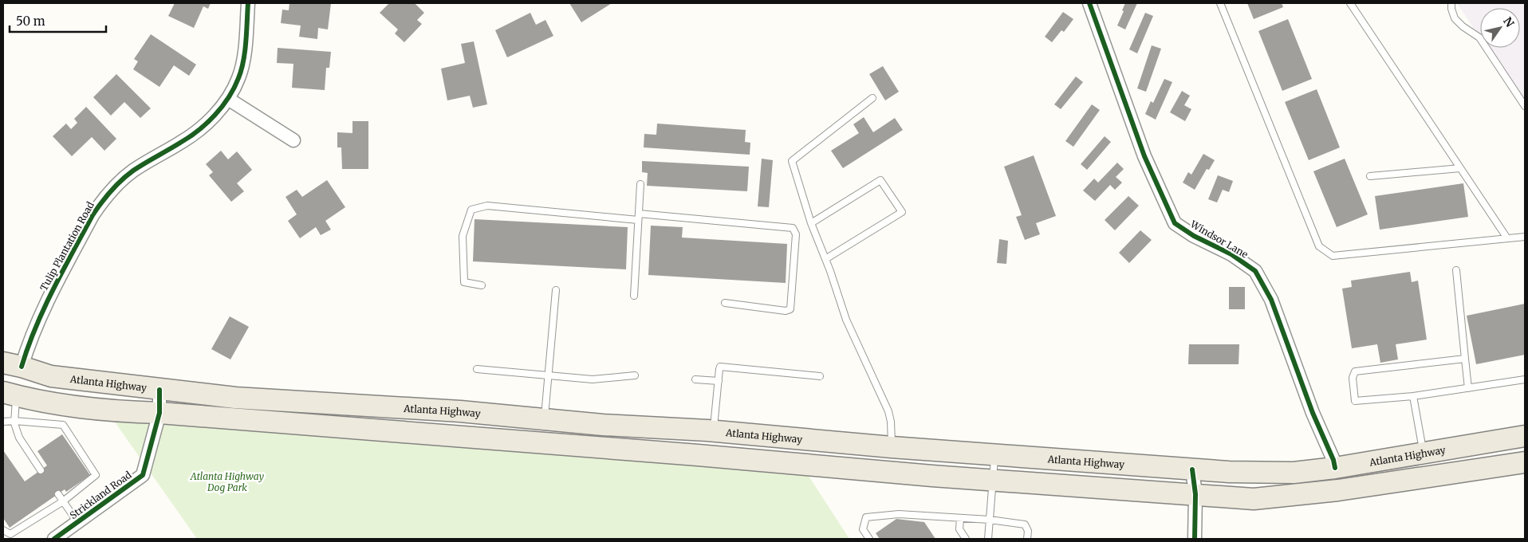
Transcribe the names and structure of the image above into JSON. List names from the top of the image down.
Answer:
{
  "streets": {
    "main road": ["Atlanta Highway"],
    "street": ["Windsor Lane", "Tulip Plantation Road", "Strickland Road"]
  },
  "crossings": [
    ["Windsor Lane", "Atlanta Highway"],
    ["Tulip Plantation Road", "Atlanta Highway"],
    ["Atlanta Highway", "Strickland Road"]
  ],
  "parks": ["Atlanta Highway Dog Park"],
  "scale_bar": "50 m",
  "north": "top right"
}
